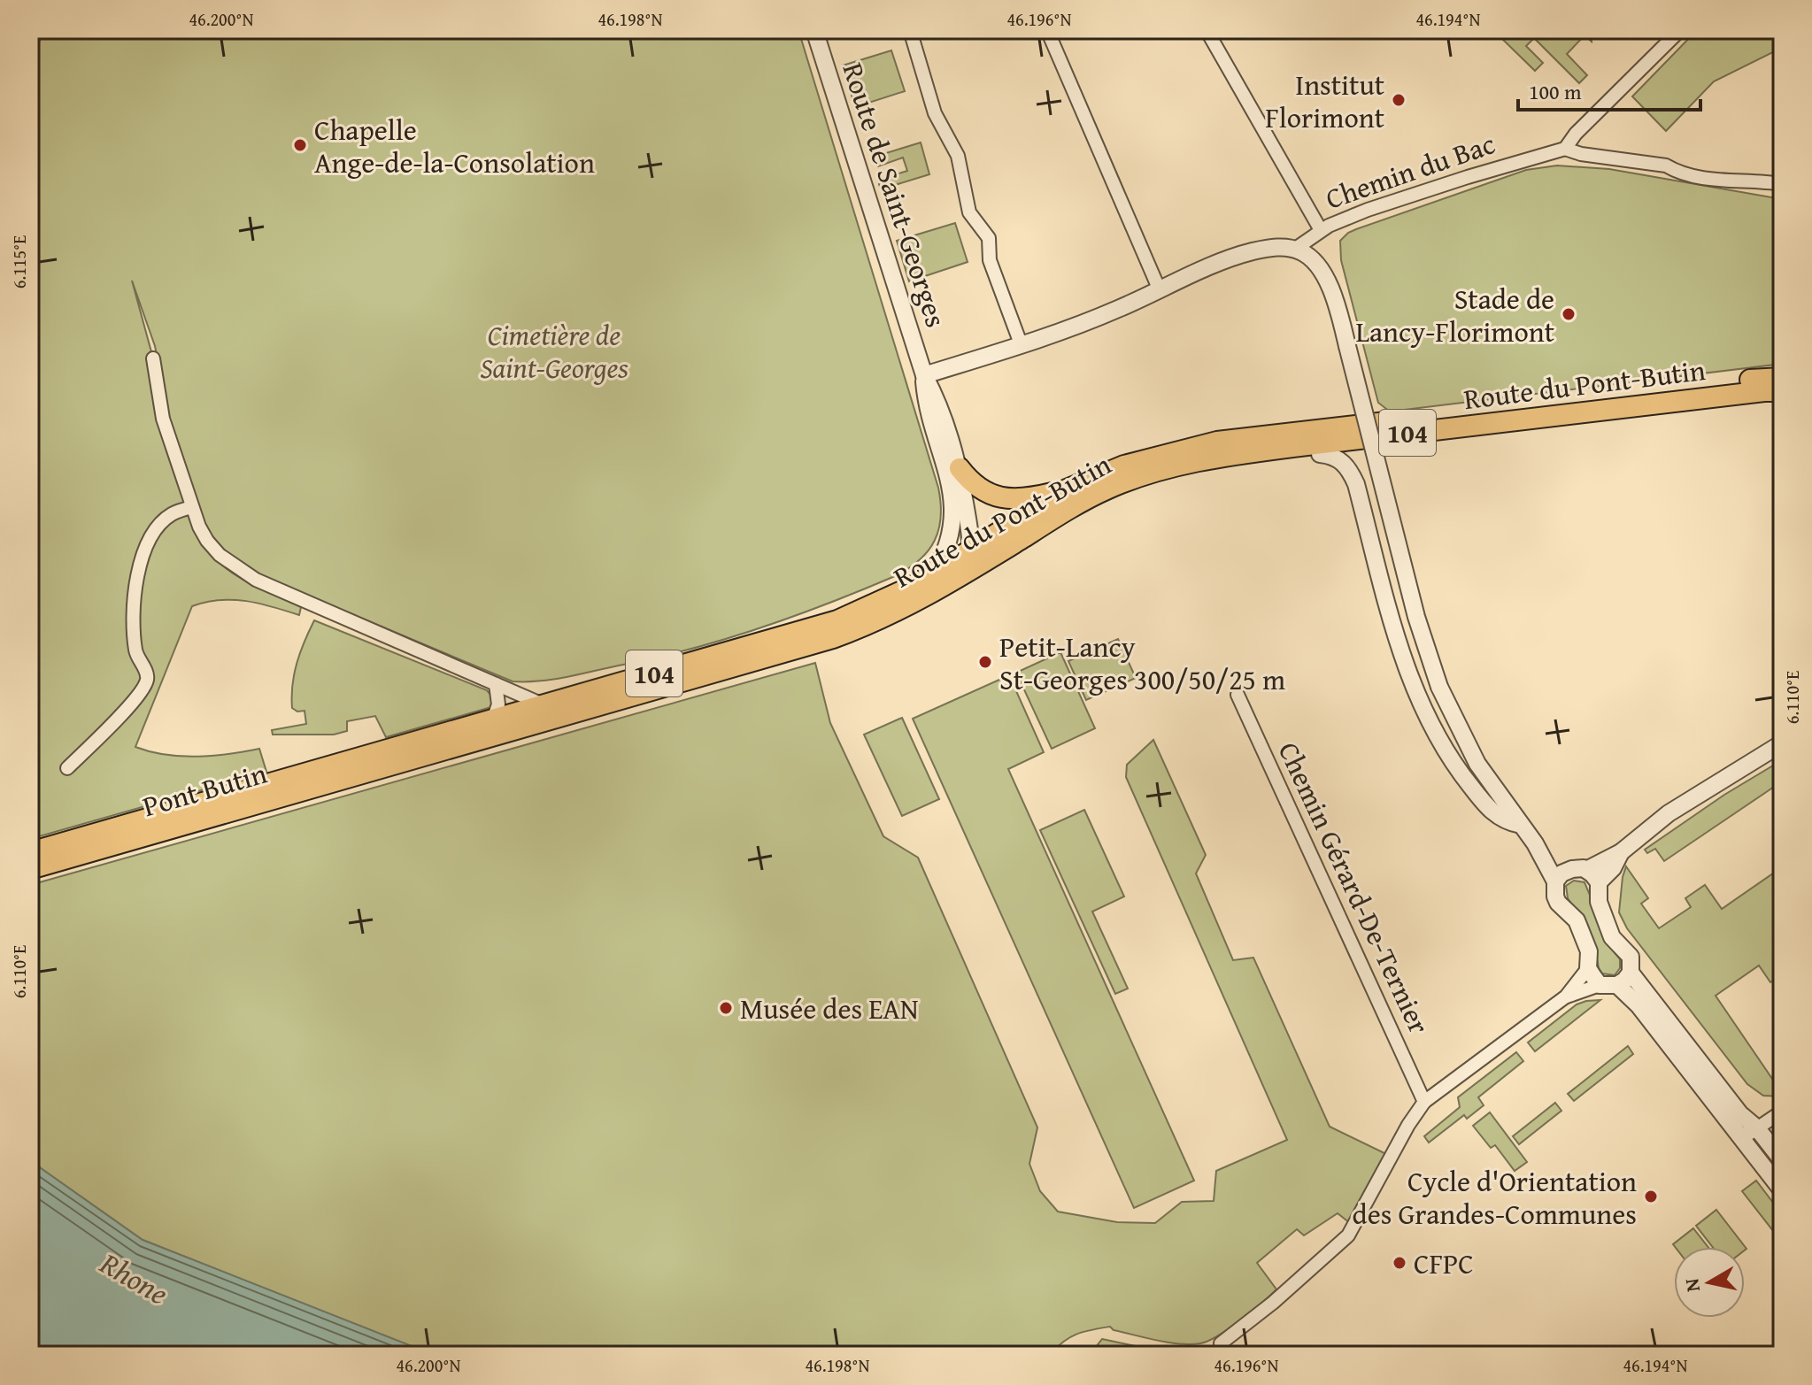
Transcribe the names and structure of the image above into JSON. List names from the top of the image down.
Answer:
{
  "streets": {
    "main road": ["Route du Pont-Butin", "104", "Pont Butin"],
    "street": ["Chemin du Bac", "Route de Saint-Georges", "Chemin Gérard-De-Ternier"]
  },
  "crossings": [
    ["Route de Saint-Georges", "Route du Pont-Butin"],
    ["Route du Pont-Butin", "Pont Butin"]
  ],
  "water": ["Rhone"],
  "parks": ["Cimetière de Saint-Georges"],
  "places": [
    "Institut Florimont",
    "Chapelle Ange-de-la-Consolation",
    "Stade de Lancy-Florimont",
    "Petit-Lancy St-Georges 300/50/25 m",
    "Musée des EAN",
    "Cycle d'Orientation des Grandes-Communes",
    "CFPC"
  ],
  "scale_bar": "100 m",
  "north": "left",
  "coordinates": [
    "46.200°N",
    "46.198°N",
    "46.196°N",
    "46.194°N",
    "6.115°E",
    "6.110°E"
  ]
}
